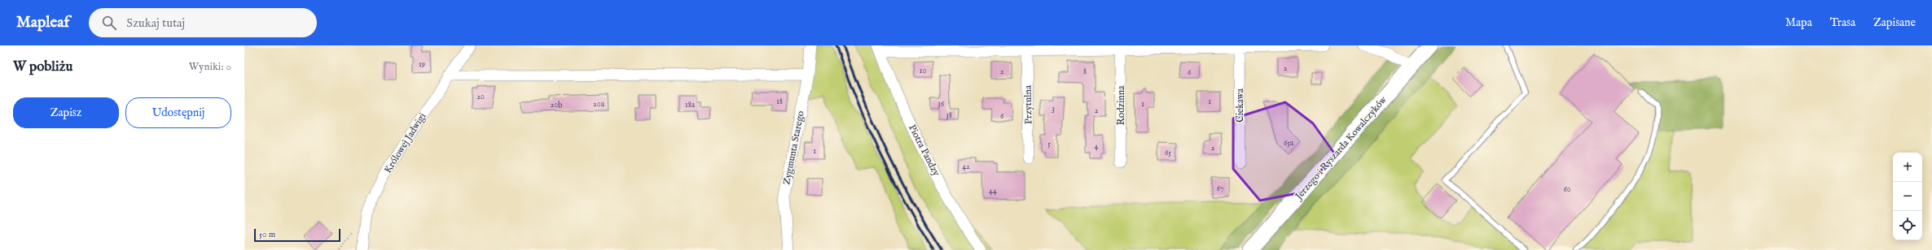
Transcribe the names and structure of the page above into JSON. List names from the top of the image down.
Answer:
{
  "streets": {
    "main road": ["Jerzego i Ryszarda Kowalczyków"],
    "street": [
      "Przytulna",
      "Rodzinna",
      "Ciekawa",
      "Królowej Jadwigi",
      "Zygmunta Starego",
      "Piotra Pandzy"
    ]
  },
  "house_numbers": [
    "19",
    "2",
    "10",
    "2",
    "8",
    "6",
    "20",
    "18",
    "1",
    "20a",
    "36",
    "1",
    "20b",
    "18a",
    "3",
    "2",
    "38",
    "6",
    "65a",
    "5",
    "4",
    "2",
    "1",
    "65",
    "42",
    "67",
    "60",
    "44"
  ],
  "scale_bar": "50 m",
  "page": {
    "header": "Mapleaf",
    "search": "Szukaj tutaj",
    "nav": ["Mapa", "Trasa", "Zapisane"],
    "heading": ["W pobliżu", "Wyniki: 0"],
    "buttons": ["Zapisz", "Udostępnij"],
    "map_buttons": ["+", "−"],
    "scale": "50 m"
  }
}
